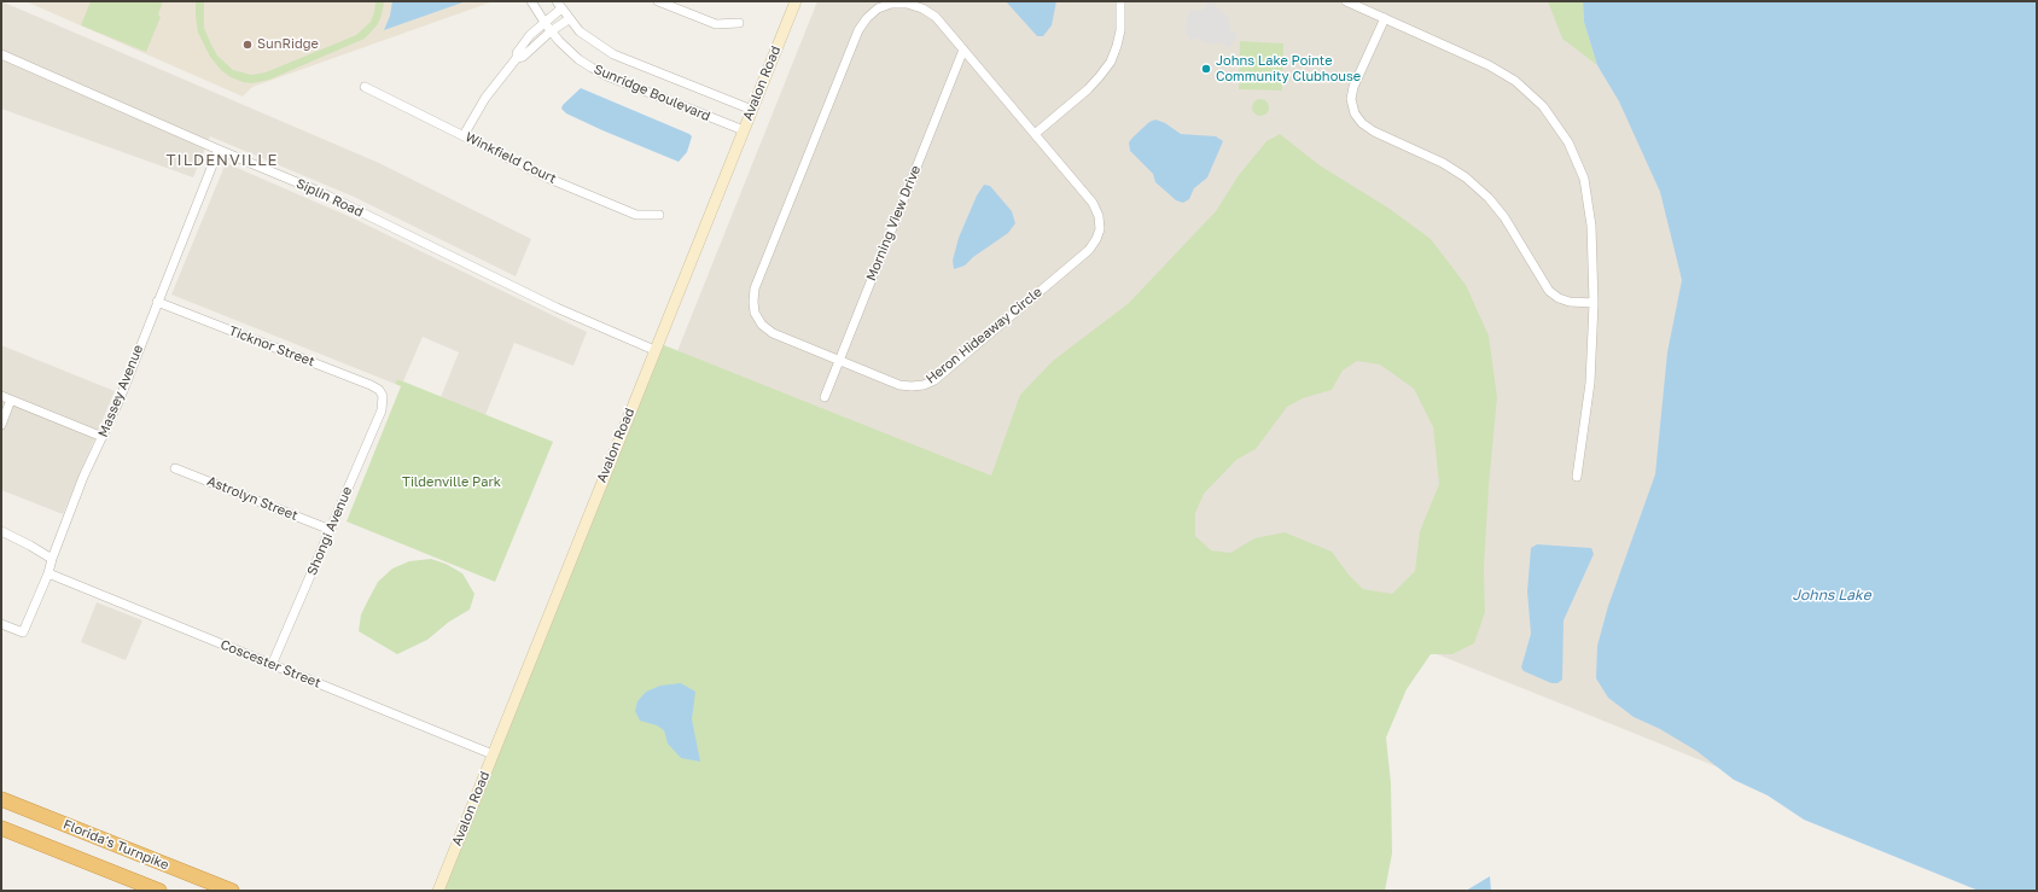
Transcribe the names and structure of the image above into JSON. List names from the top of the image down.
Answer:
{
  "streets": {
    "highway": ["Florida's Turnpike"],
    "main road": ["Avalon Road"],
    "street": [
      "Sunridge Boulevard",
      "Winkfield Court",
      "Siplin Road",
      "Morning View Drive",
      "Heron Hideaway Circle",
      "Ticknor Street",
      "Massey Avenue",
      "Astrolyn Street",
      "Shongi Avenue",
      "Coscester Street"
    ]
  },
  "crossings": [
    ["Avalon Road", "Sunridge Boulevard"],
    ["Avalon Road", "Siplin Road"],
    ["Avalon Road", "Coscester Street"],
    ["Siplin Road", "Massey Avenue"],
    ["Morning View Drive", "Heron Hideaway Circle"],
    ["Ticknor Street", "Massey Avenue"],
    ["Ticknor Street", "Shongi Avenue"],
    ["Massey Avenue", "Coscester Street"],
    ["Astrolyn Street", "Shongi Avenue"],
    ["Shongi Avenue", "Coscester Street"]
  ],
  "districts": ["TILDENVILLE"],
  "water": ["Johns Lake"],
  "parks": ["Tildenville Park"],
  "places": ["SunRidge", "Johns Lake Pointe Community Clubhouse"]
}
